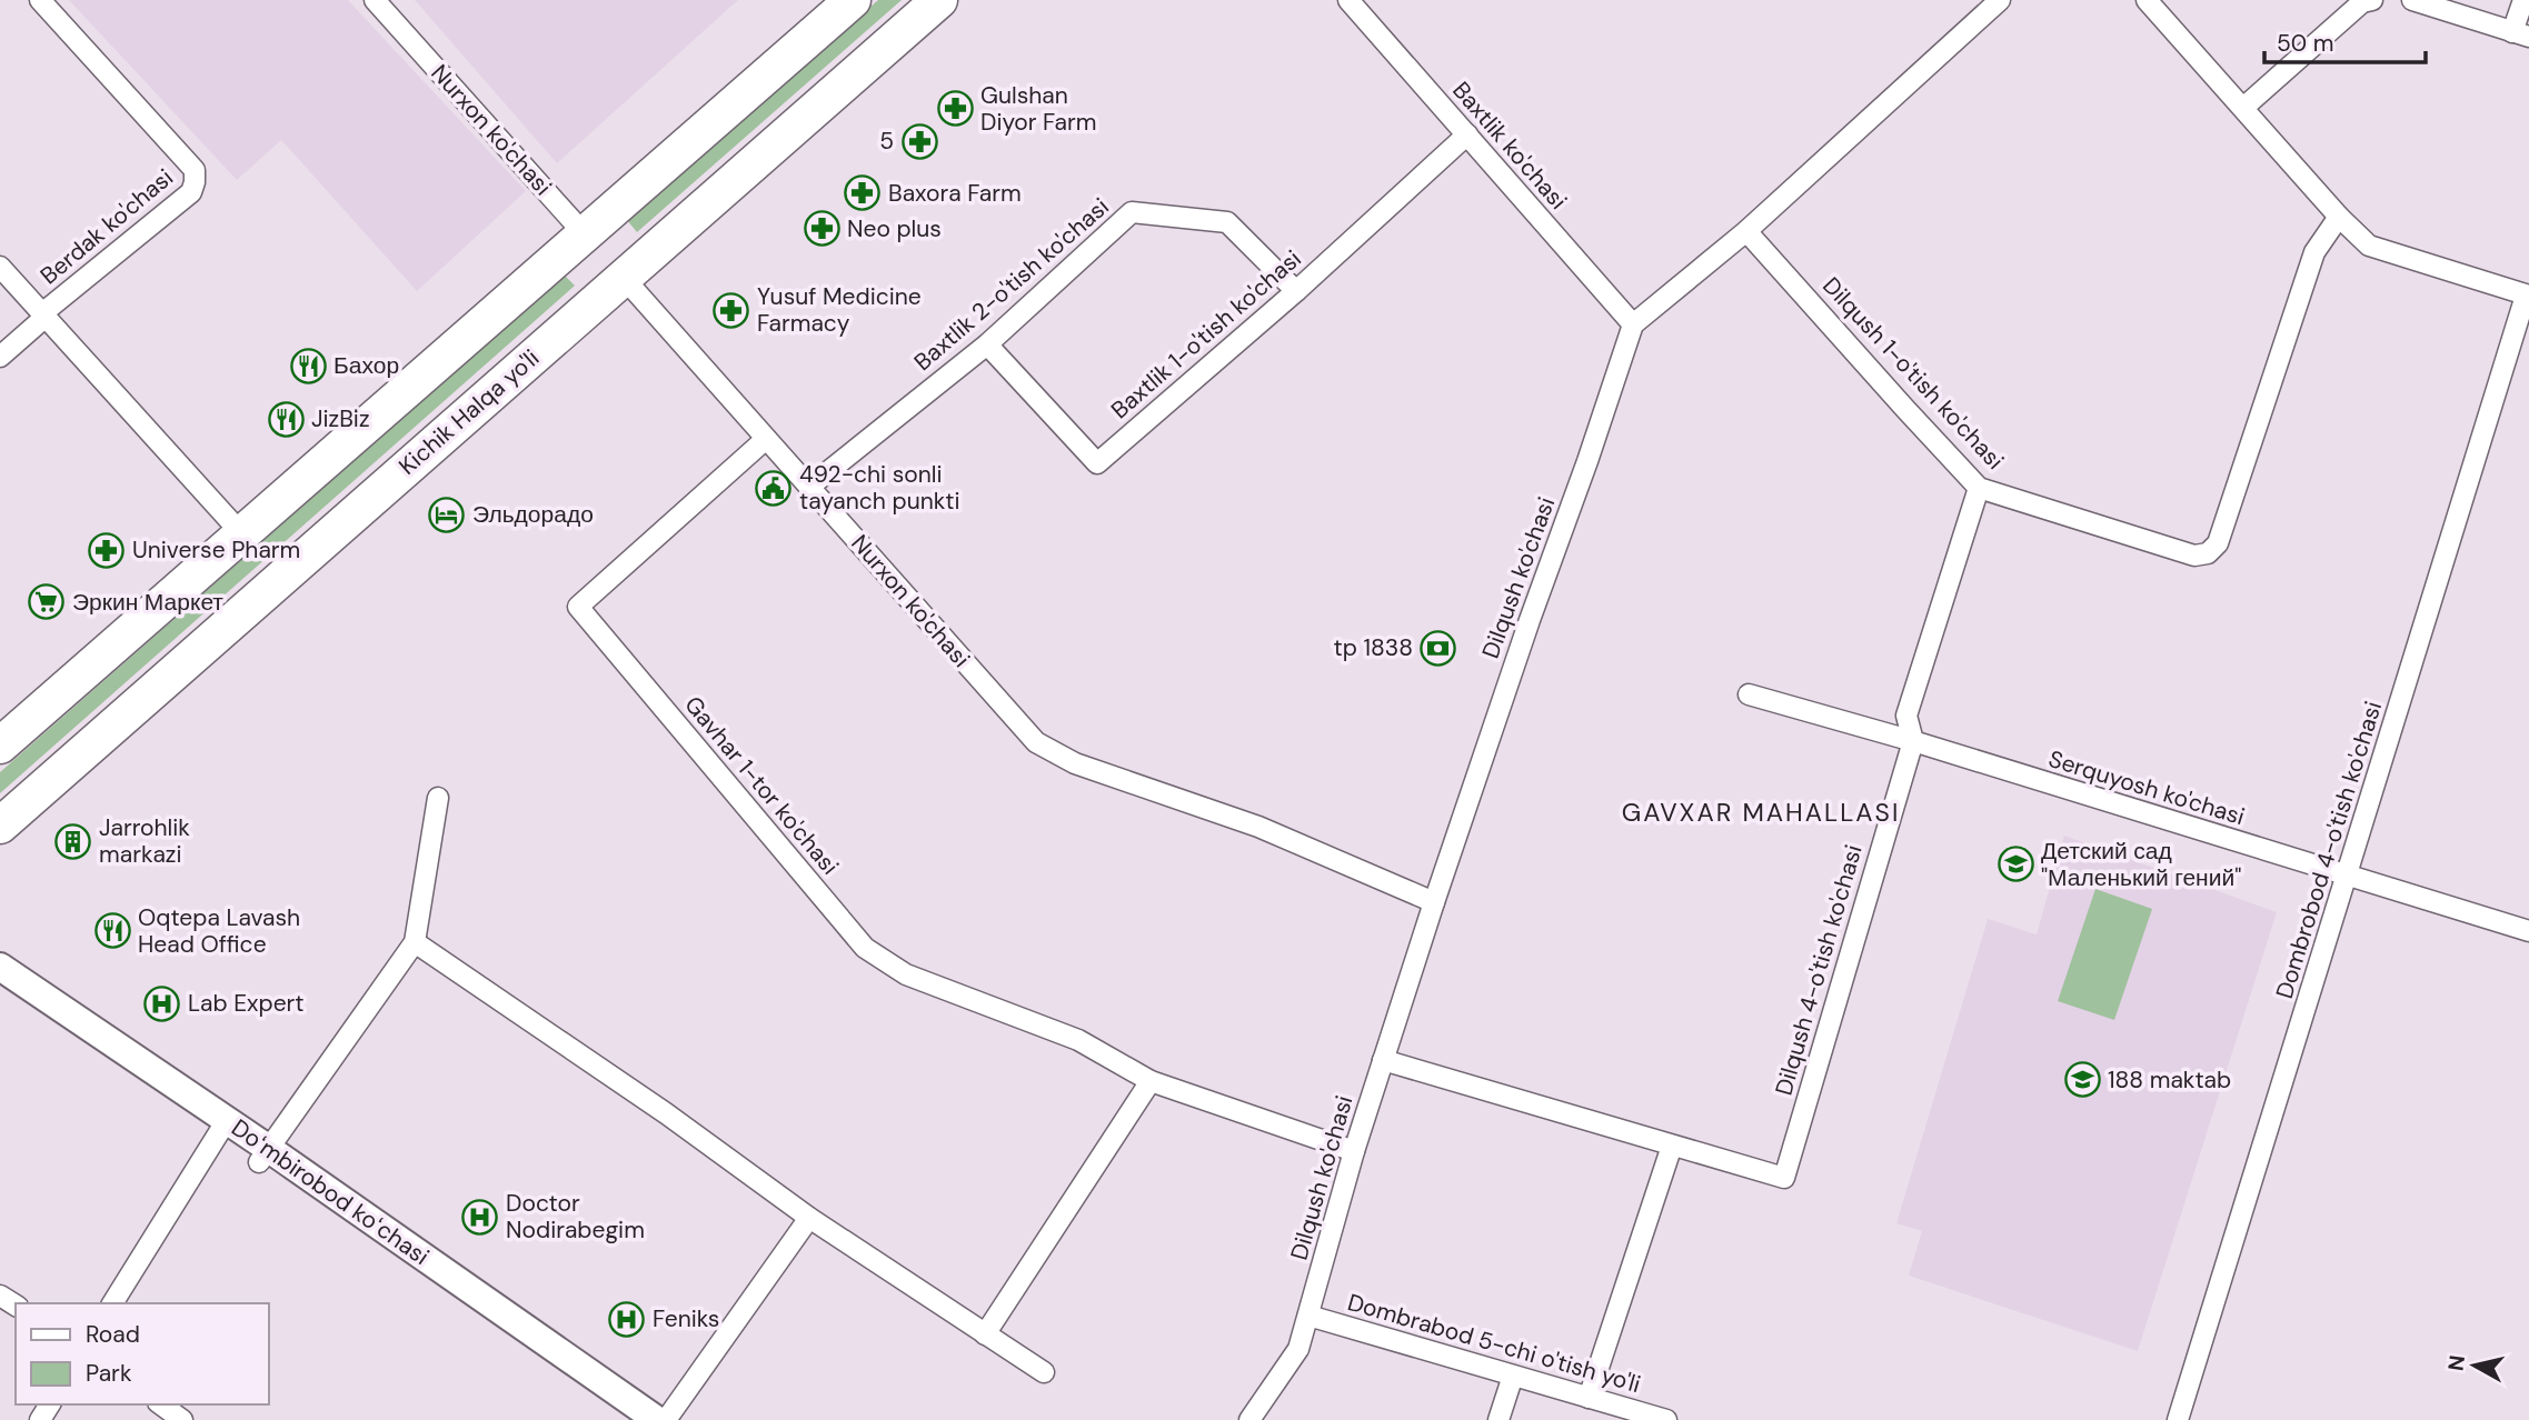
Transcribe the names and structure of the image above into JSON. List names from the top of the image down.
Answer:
{
  "streets": {
    "highway": ["Nurxon ko'chasi", "Kichik Halqa yo'li"],
    "main road": ["Doʻmbirobod koʻchasi"],
    "street": [
      "Baxtlik ko'chasi",
      "Berdak ko'chasi",
      "Baxtlik 2-o'tish ko'chasi",
      "Baxtlik 1-o'tish ko'chasi",
      "Dilqush 1-o'tish ko'chasi",
      "Dilqush ko'chasi",
      "Gavhar 1-tor ko'chasi",
      "Serquyosh ko'chasi",
      "Dombrobod 4-o'tish ko'chasi",
      "Dilqush 4-o'tish ko'chasi",
      "Dombrabod 5-chi o'tish yo'li"
    ]
  },
  "crossings": [
    ["Nurxon ko'chasi", "Baxtlik 2-o'tish ko'chasi"],
    ["Nurxon ko'chasi", "Kichik Halqa yo'li"],
    ["Nurxon ko'chasi", "Dilqush ko'chasi"],
    ["Nurxon ko'chasi", "Gavhar 1-tor ko'chasi"],
    ["Baxtlik ko'chasi", "Baxtlik 1-o'tish ko'chasi"],
    ["Baxtlik ko'chasi", "Dilqush ko'chasi"],
    ["Baxtlik 2-o'tish ko'chasi", "Baxtlik 1-o'tish ko'chasi"],
    ["Dilqush 1-o'tish ko'chasi", "Dilqush 4-o'tish ko'chasi"],
    ["Dilqush ko'chasi", "Gavhar 1-tor ko'chasi"],
    ["Dilqush ko'chasi", "Dilqush 4-o'tish ko'chasi"],
    ["Dilqush ko'chasi", "Dombrabod 5-chi o'tish yo'li"],
    ["Serquyosh ko'chasi", "Dombrobod 4-o'tish ko'chasi"],
    ["Serquyosh ko'chasi", "Dilqush 4-o'tish ko'chasi"]
  ],
  "districts": ["GAVXAR MAHALLASI"],
  "places": {
    "pharmacy": [
      "Gulshan Diyor Farm",
      "5",
      "Baxora Farm",
      "Neo plus",
      "Yusuf Medicine Farmacy",
      "Universe Pharm"
    ],
    "restaurant": ["Бахор", "JizBiz", "Oqtepa Lavash Head Office"],
    "public building": ["492-chi sonli tayanch punkti"],
    "hotel": ["Эльдорадо"],
    "supermarket": ["Эркин Маркет"],
    "bank": ["tp 1838"],
    "building": ["Jarrohlik markazi"],
    "school or university": ["Детский сад \"Маленький гений\"", "188 maktab"],
    "hospital": ["Lab Expert", "Doctor Nodirabegim", "Feniks"]
  },
  "legend": ["Road", "Park"],
  "scale_bar": "50 m",
  "north": "left"
}
